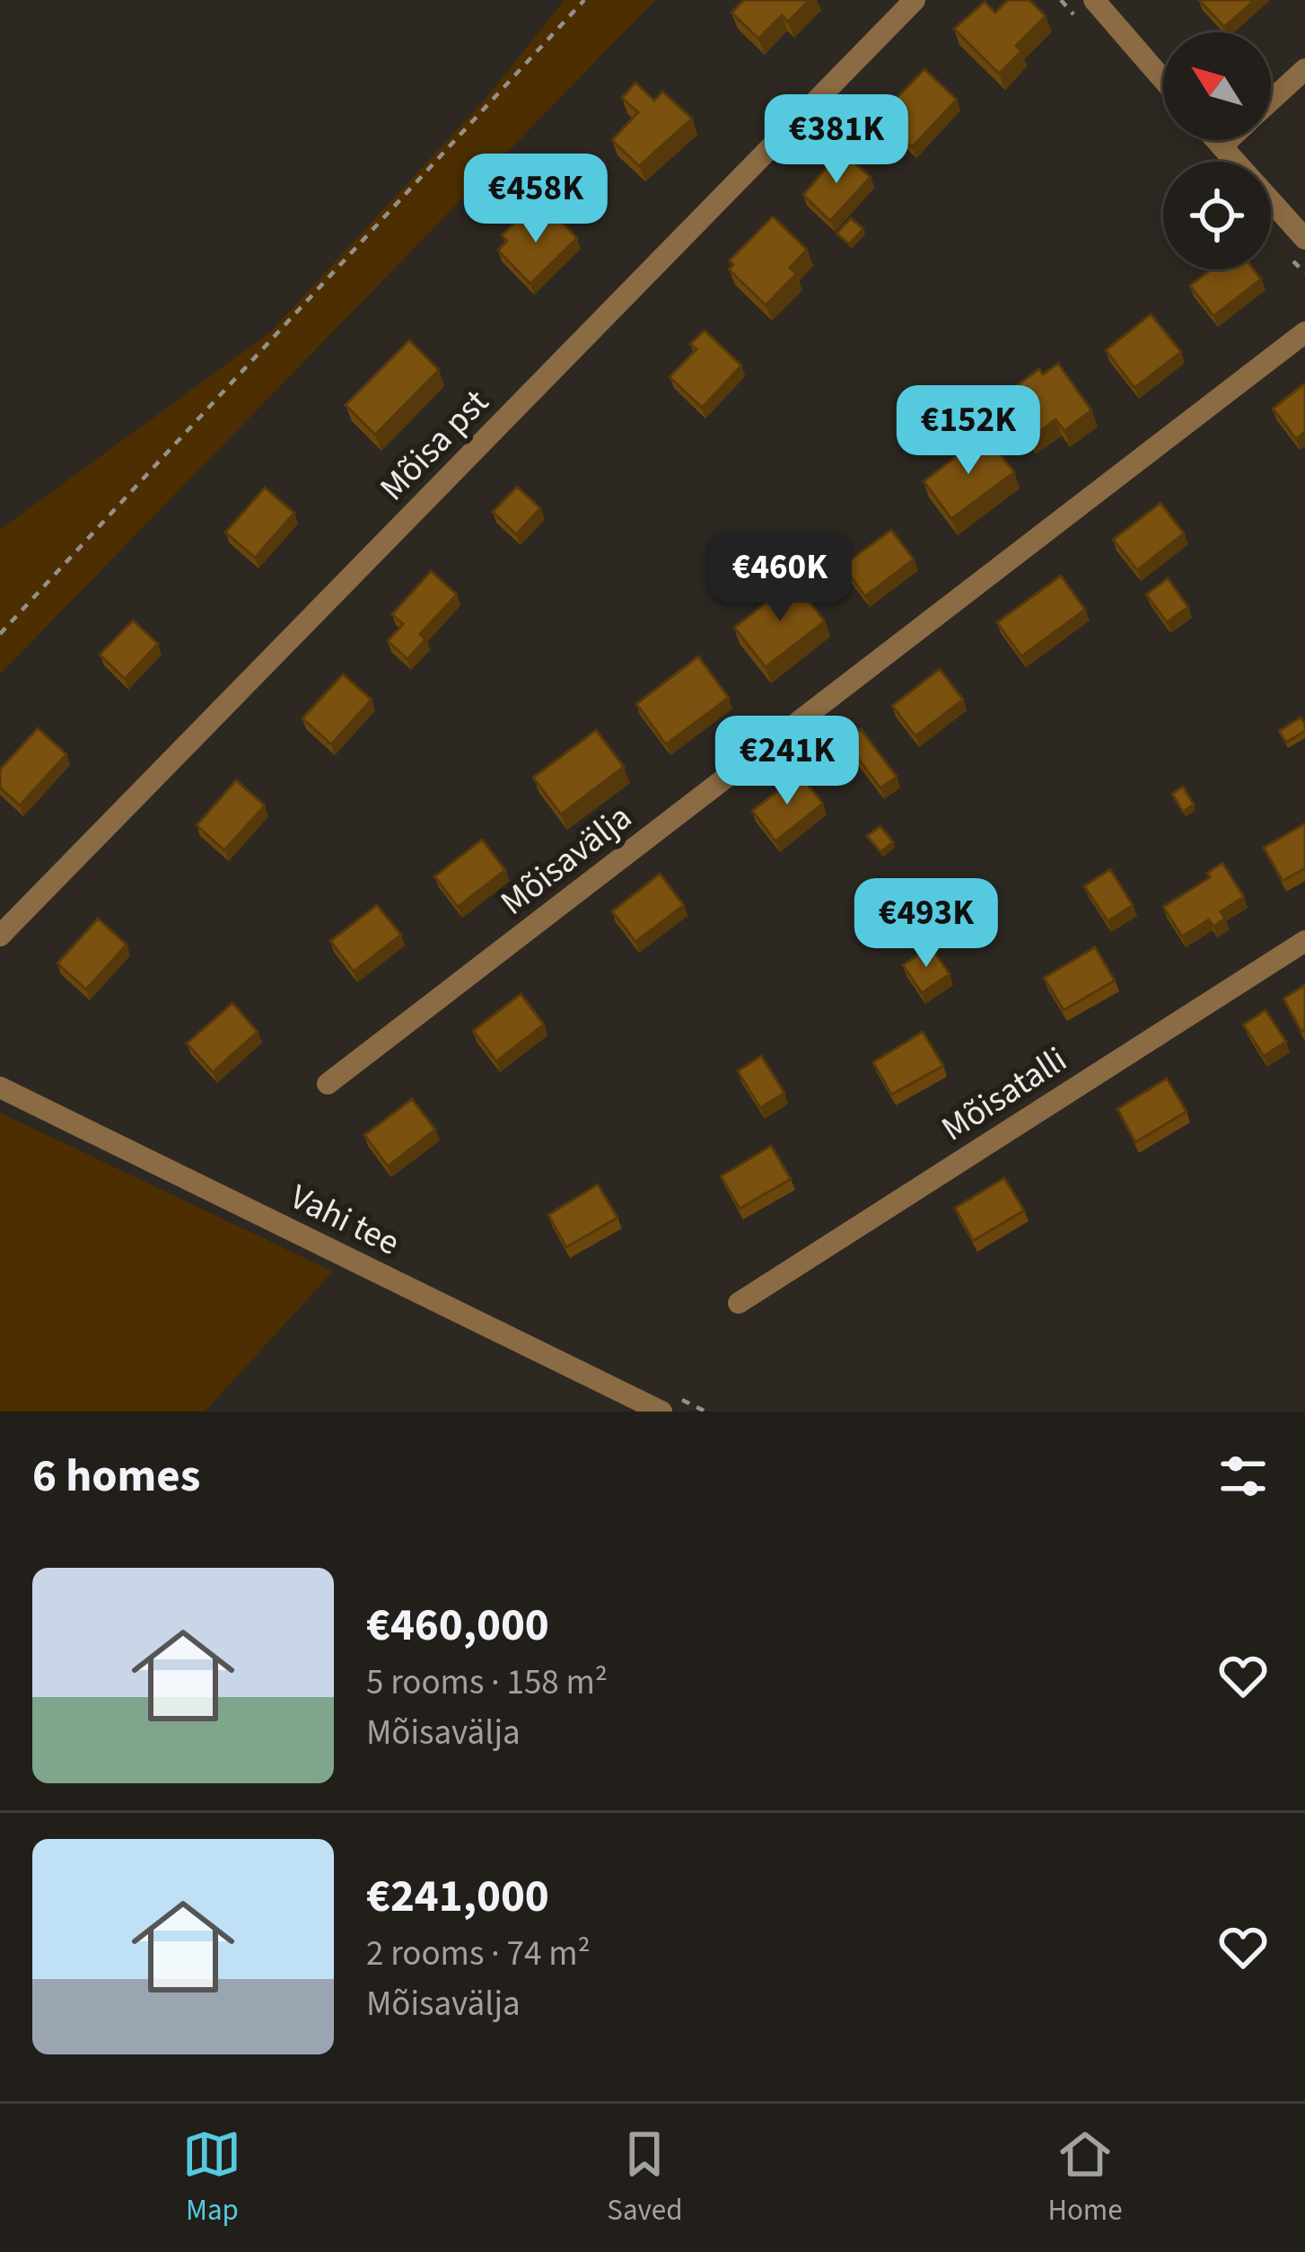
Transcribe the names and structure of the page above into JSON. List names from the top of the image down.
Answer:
{
  "streets": {
    "street": [
      "Mõisa pst",
      "Mõisavälja",
      "Mõisatalli",
      "Vahi tee"
    ]
  },
  "north": "top left",
  "page": {
    "price": [
      "€381K",
      "€458K",
      "€152K",
      "€460K",
      "€241K",
      "€493K"
    ],
    "heading": "6 homes",
    "list": [
      {
        "name": "€460,000",
        "note": "5 rooms · 158 m² · Mõisavälja"
      },
      {
        "name": "€241,000",
        "note": "2 rooms · 74 m² · Mõisavälja"
      }
    ],
    "tabs": ["Map", "Saved", "Home"]
  }
}
